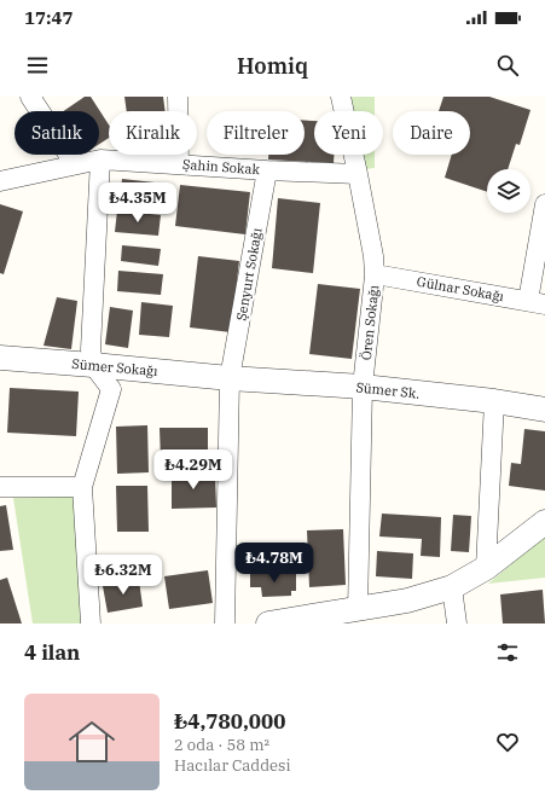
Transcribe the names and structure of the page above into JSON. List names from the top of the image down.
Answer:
{
  "streets": {
    "street": [
      "Şahin Sokak",
      "Şenyurt Sokağı",
      "Gülnar Sokağı",
      "Ören Sokağı",
      "Sümer Sokağı",
      "Sümer Sk."
    ]
  },
  "crossings": [
    ["Şahin Sokak", "Şenyurt Sokağı"],
    ["Şahin Sokak", "Ören Sokağı"],
    ["Şenyurt Sokağı", "Sümer Sokağı"],
    ["Şenyurt Sokağı", "Sümer Sk."],
    ["Gülnar Sokağı", "Ören Sokağı"],
    ["Ören Sokağı", "Sümer Sk."],
    ["Sümer Sokağı", "Sümer Sk."]
  ],
  "page": {
    "status": "17:47",
    "header": "Homiq",
    "chip": [
      "Satılık",
      "Kiralık",
      "Filtreler",
      "Yeni",
      "Daire"
    ],
    "price": [
      "₺4.35M",
      "₺4.29M",
      "₺4.78M",
      "₺6.32M"
    ],
    "heading": "4 ilan",
    "list": [
      {
        "name": "₺4,780,000",
        "note": "2 oda · 58 m² · Hacılar Caddesi"
      }
    ]
  }
}
